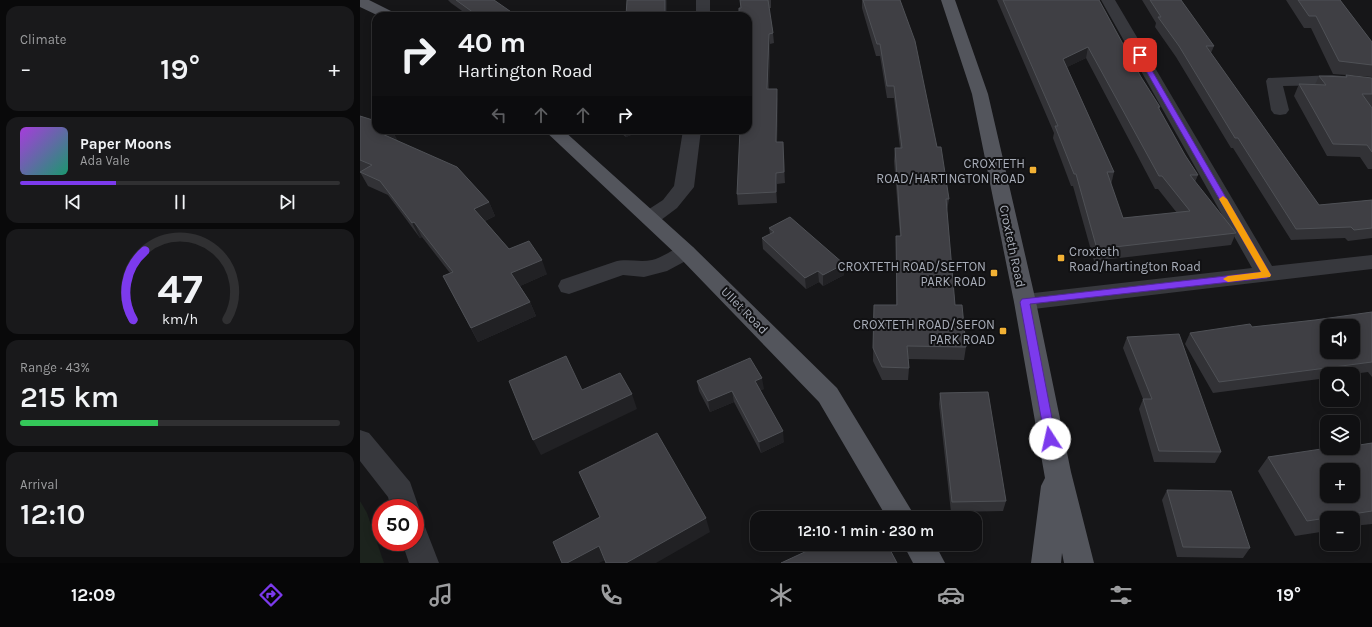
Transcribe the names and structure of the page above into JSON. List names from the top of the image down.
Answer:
{
  "streets": {
    "main road": ["Croxteth Road", "Ullet Road"]
  },
  "places": {
    "transit": [
      "CROXTETH ROAD/HARTINGTON ROAD",
      "Croxteth Road/hartington Road",
      "CROXTETH ROAD/SEFTON PARK ROAD",
      "CROXTETH ROAD/SEFON PARK ROAD"
    ]
  },
  "page": {
    "tile": [
      "Climate",
      ["Range · 43%", "215 km"],
      ["Arrival", "12:10"]
    ],
    "turn": ["40 m", "Hartington Road"],
    "heat": ["−", "19°", "+"],
    "song": ["Paper Moons", "Ada Vale"],
    "map_buttons": ["+", "−"],
    "limit": "50",
    "trip": "12:10 · 1 min · 230 m",
    "tabs": ["12:09", "19°"],
    "gauge": ["47", "km/h"]
  }
}
